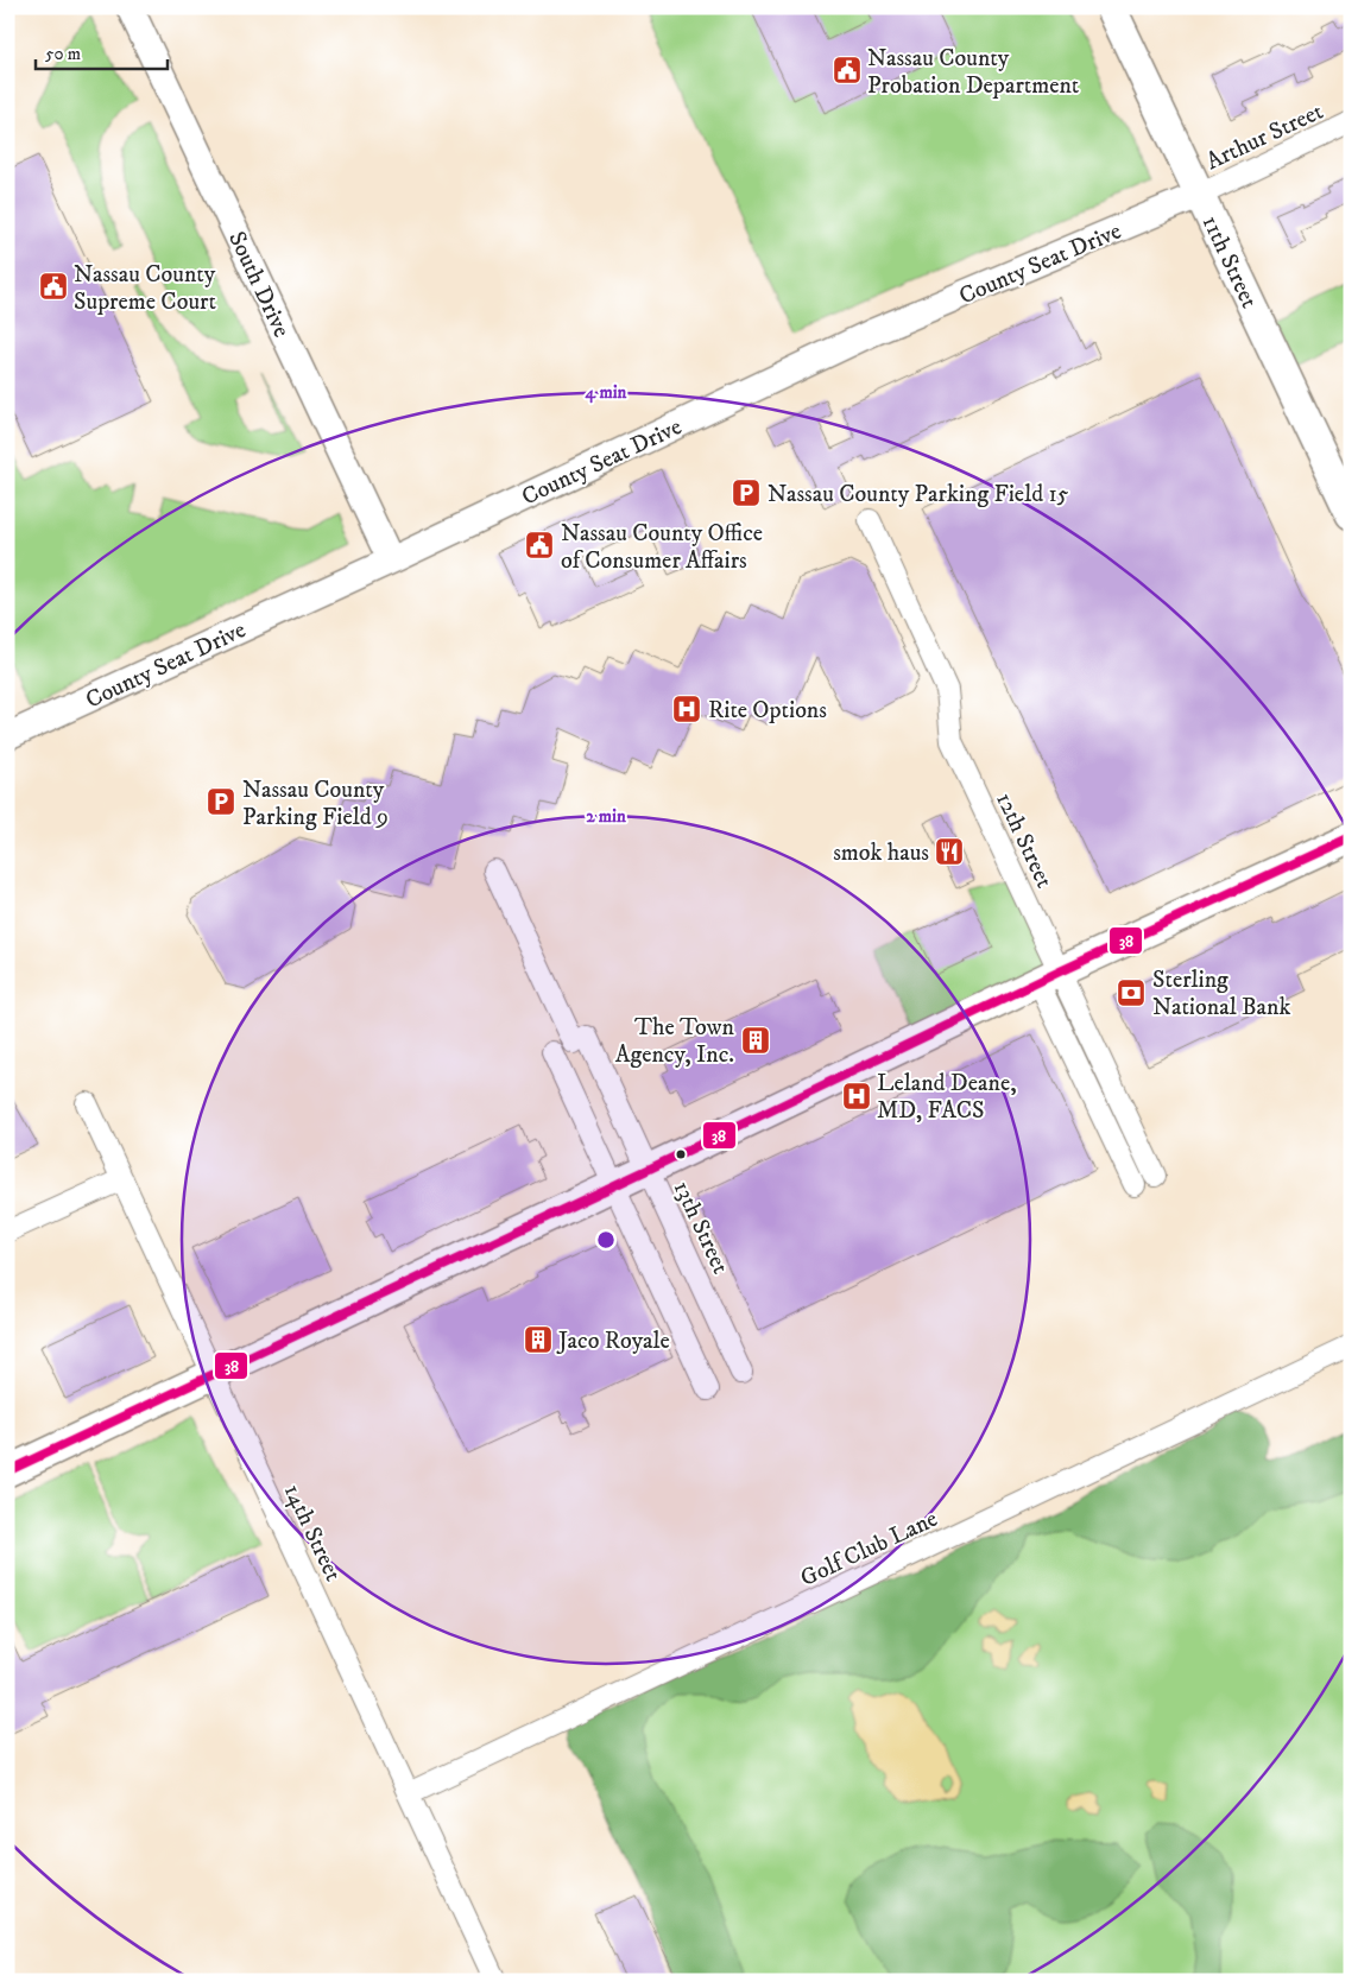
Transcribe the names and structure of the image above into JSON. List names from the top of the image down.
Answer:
{
  "streets": {
    "main road": ["11th Street"],
    "street": [
      "Arthur Street",
      "County Seat Drive",
      "South Drive",
      "12th Street",
      "13th Street",
      "14th Street",
      "Golf Club Lane"
    ]
  },
  "crossings": [
    ["Arthur Street", "11th Street"],
    ["Arthur Street", "County Seat Drive"],
    ["11th Street", "County Seat Drive"],
    ["County Seat Drive", "South Drive"],
    ["14th Street", "Golf Club Lane"]
  ],
  "places": {
    "public building": ["Nassau County Probation Department", "Nassau County Supreme Court", "Nassau County Office of Consumer Affairs"],
    "parking": ["Nassau County Parking Field 15", "Nassau County Parking Field 9"],
    "hospital": ["Rite Options", "Leland Deane, MD, FACS"],
    "restaurant": ["smok haus"],
    "bank": ["Sterling National Bank"],
    "building": ["The Town Agency, Inc.", "Jaco Royale"]
  },
  "lines": ["transit line 38"],
  "scale_bar": "50 m",
  "rings": ["4 min", "2 min"]
}
